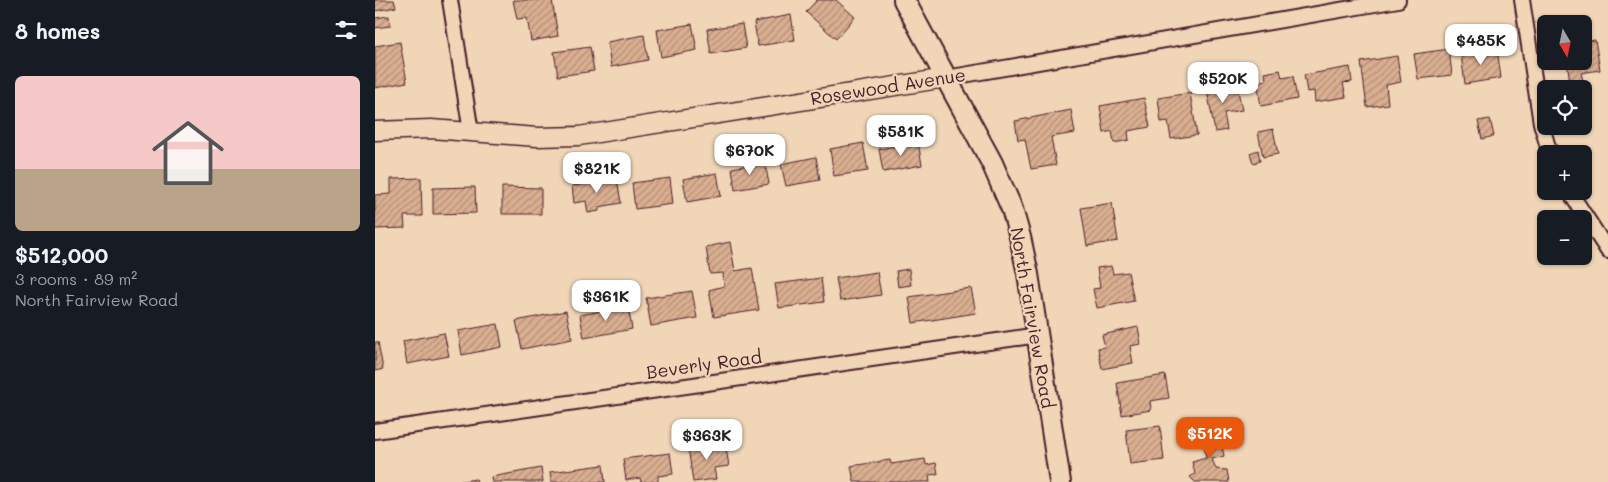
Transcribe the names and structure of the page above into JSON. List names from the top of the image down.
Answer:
{
  "streets": {
    "main road": ["North Fairview Road"],
    "street": ["Rosewood Avenue", "Beverly Road"]
  },
  "crossings": [
    ["Rosewood Avenue", "North Fairview Road"],
    ["North Fairview Road", "Beverly Road"]
  ],
  "north": "bottom",
  "page": {
    "heading": "8 homes",
    "map_buttons": ["+", "−"],
    "price": [
      "$485K",
      "$520K",
      "$581K",
      "$670K",
      "$821K",
      "$361K",
      "$512K",
      "$363K"
    ],
    "list": [
      {
        "name": "$512,000",
        "note": "3 rooms · 89 m² · North Fairview Road"
      }
    ]
  }
}
